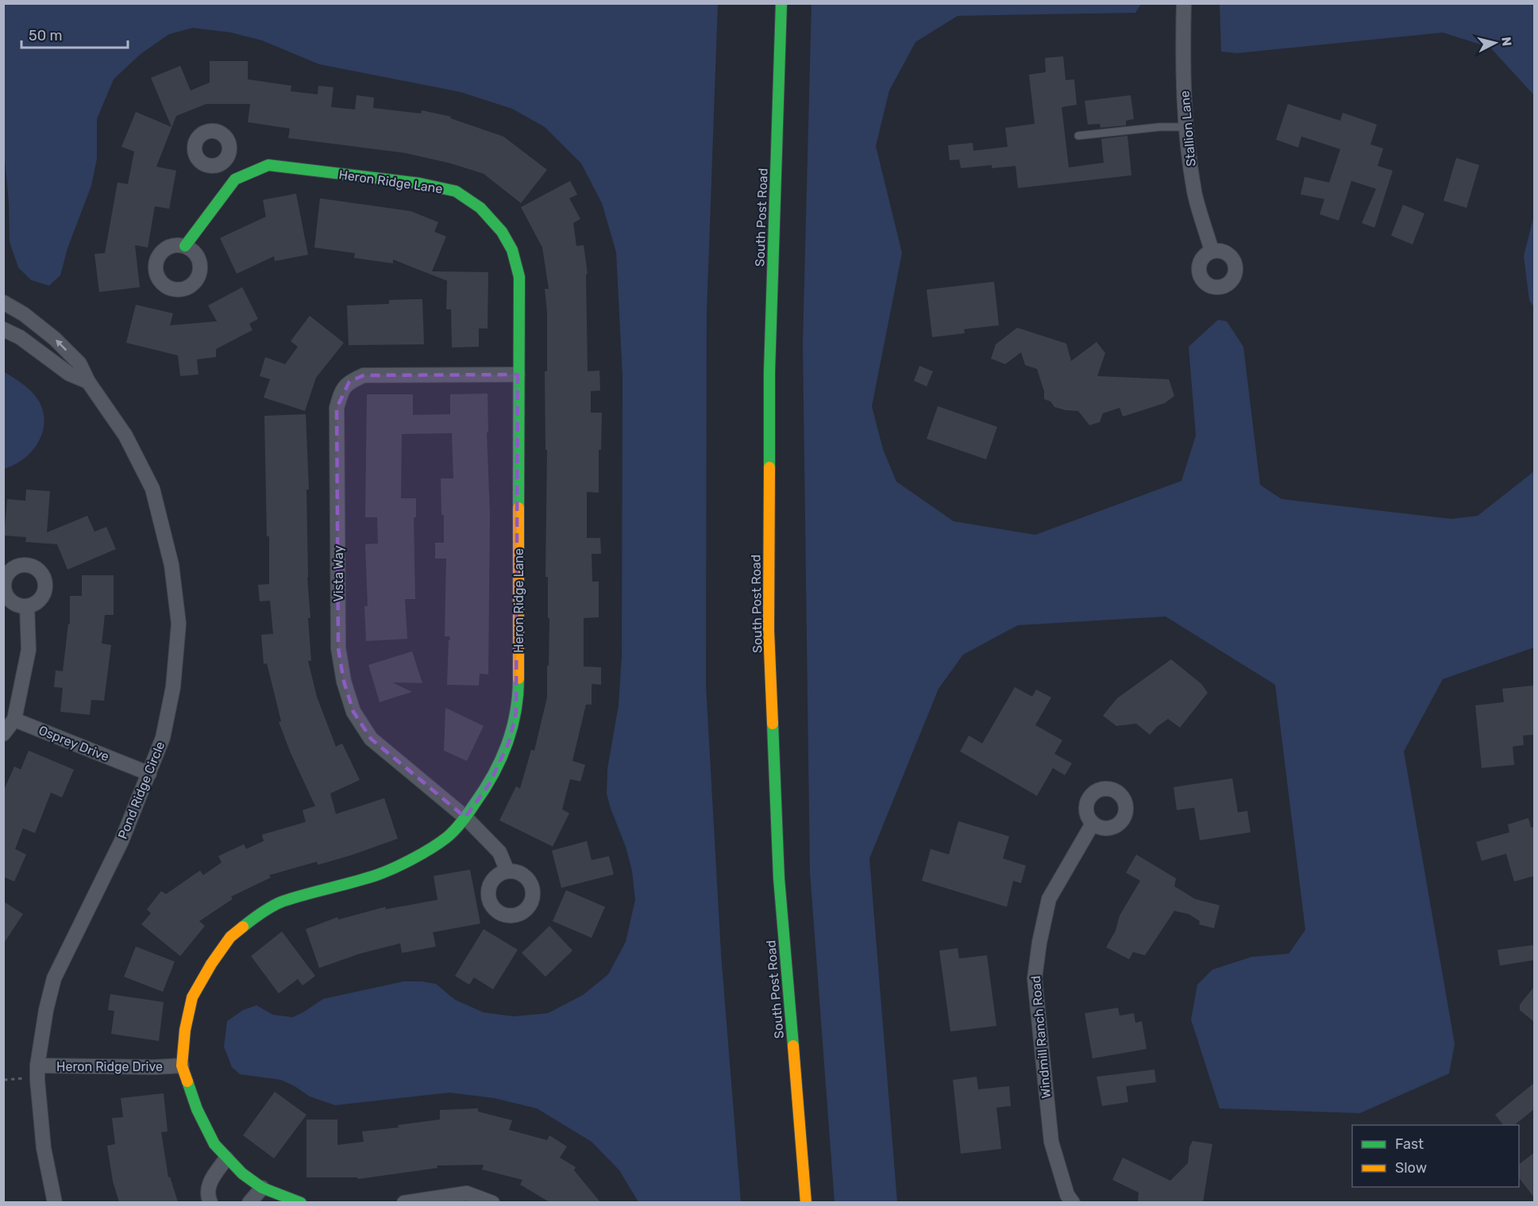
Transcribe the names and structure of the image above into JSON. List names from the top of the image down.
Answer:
{
  "streets": {
    "street": [
      "Stallion Lane",
      "Heron Ridge Lane",
      "South Post Road",
      "Vista Way",
      "Osprey Drive",
      "Pond Ridge Circle",
      "Windmill Ranch Road",
      "Heron Ridge Drive"
    ]
  },
  "crossings": [
    ["Heron Ridge Lane", "Vista Way"],
    ["Heron Ridge Lane", "Heron Ridge Drive"],
    ["Osprey Drive", "Pond Ridge Circle"],
    ["Pond Ridge Circle", "Heron Ridge Drive"]
  ],
  "legend": ["Fast", "Slow"],
  "scale_bar": "50 m",
  "north": "right"
}
